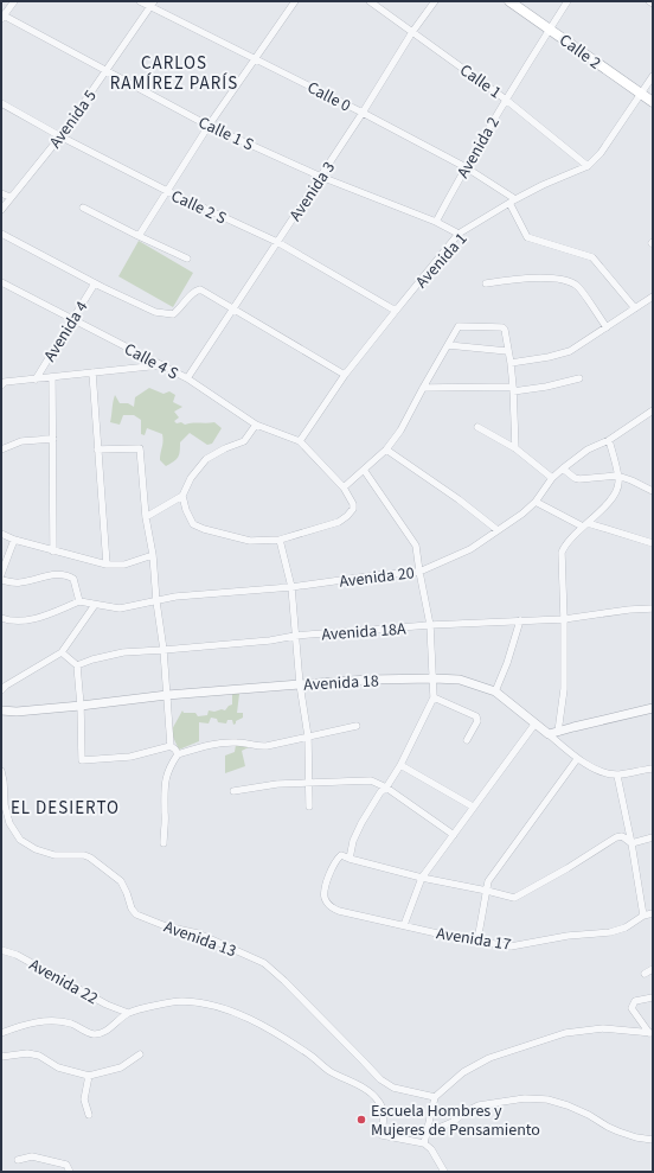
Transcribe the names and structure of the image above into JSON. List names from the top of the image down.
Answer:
{
  "streets": {
    "main road": ["Calle 2"],
    "street": [
      "Calle 1",
      "Calle 0",
      "Avenida 5",
      "Calle 1 S",
      "Avenida 2",
      "Avenida 3",
      "Calle 2 S",
      "Avenida 1",
      "Avenida 4",
      "Calle 4 S",
      "Avenida 20",
      "Avenida 18A",
      "Avenida 18",
      "Avenida 13",
      "Avenida 17",
      "Avenida 22"
    ]
  },
  "crossings": [
    ["Calle 2", "Avenida 2"],
    ["Calle 2", "Avenida 1"],
    ["Calle 1", "Avenida 2"],
    ["Calle 1", "Avenida 3"],
    ["Calle 1", "Avenida 1"],
    ["Calle 0", "Avenida 5"],
    ["Calle 0", "Avenida 2"],
    ["Calle 0", "Avenida 3"],
    ["Calle 0", "Avenida 1"],
    ["Avenida 5", "Calle 1 S"],
    ["Avenida 5", "Calle 2 S"],
    ["Calle 1 S", "Avenida 2"],
    ["Calle 1 S", "Avenida 3"],
    ["Calle 1 S", "Avenida 1"],
    ["Avenida 3", "Calle 2 S"],
    ["Avenida 3", "Calle 4 S"],
    ["Calle 2 S", "Avenida 1"],
    ["Avenida 1", "Calle 4 S"],
    ["Avenida 4", "Calle 4 S"]
  ],
  "districts": ["CARLOS RAMÍREZ PARÍS", "EL DESIERTO"],
  "places": ["Escuela Hombres y Mujeres de Pensamiento"]
}
